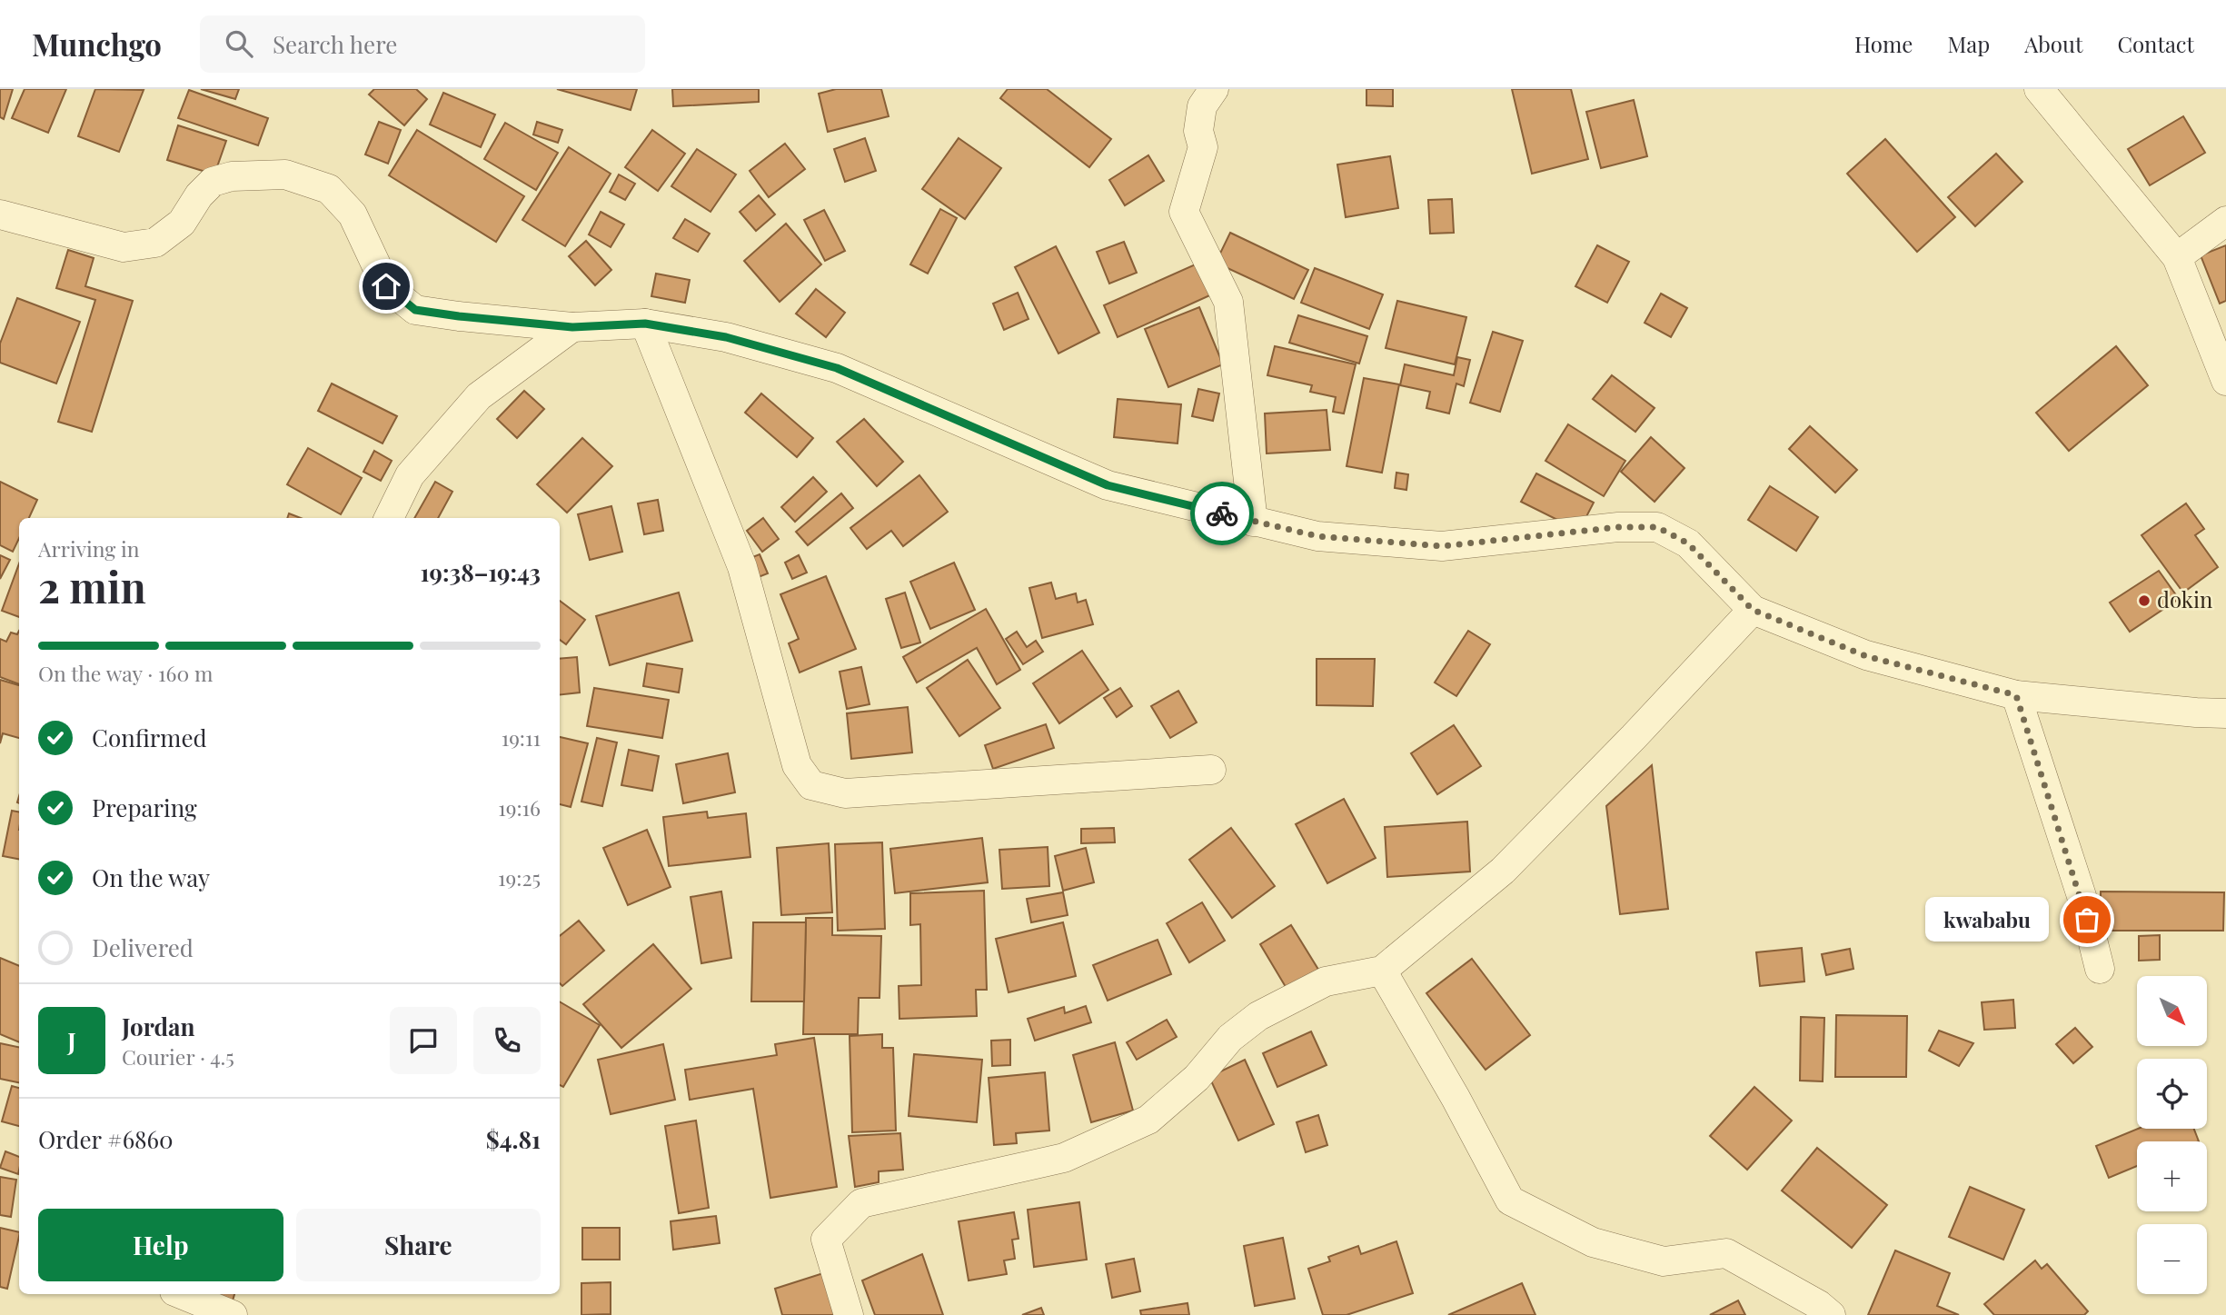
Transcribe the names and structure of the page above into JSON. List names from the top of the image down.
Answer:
{
  "places": ["dokin", "kwababu"],
  "north": "bottom right",
  "page": {
    "header": "Munchgo",
    "search": "Search here",
    "nav": [
      "Home",
      "Map",
      "About",
      "Contact"
    ],
    "heading": ["2 min", "Arriving in", "19:38–19:43"],
    "panel": [
      "Jordan",
      "Courier · 4.5",
      "Order #6860",
      "$4.81"
    ],
    "bar": "On the way · 160 m",
    "list": [
      ["Confirmed", "19:11"],
      ["Preparing", "19:16"],
      ["On the way", "19:25"],
      "Delivered"
    ],
    "bubble": "kwababu",
    "map_buttons": ["+", "−"],
    "round": "J",
    "buttons": ["Help", "Share"]
  }
}
